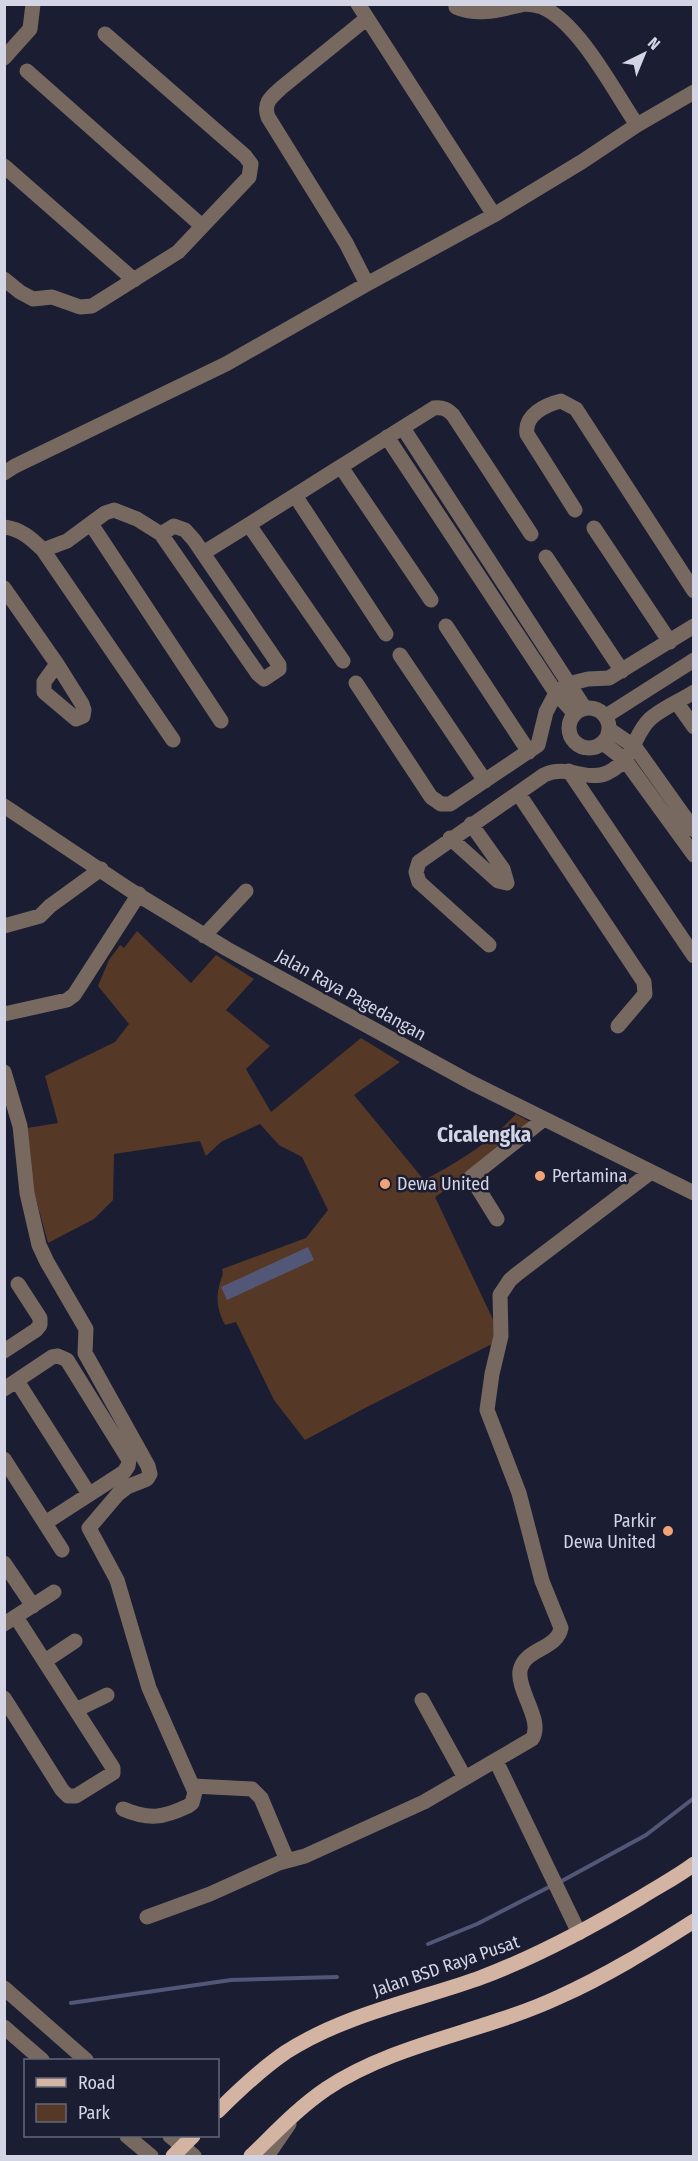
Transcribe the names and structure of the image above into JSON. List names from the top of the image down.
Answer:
{
  "streets": {
    "main road": ["Jalan BSD Raya Pusat"],
    "street": ["Jalan Raya Pagedangan"]
  },
  "districts": ["Cicalengka"],
  "places": ["Pertamina", "Dewa United", "Parkir Dewa United"],
  "legend": ["Road", "Park"],
  "north": "top right"
}
